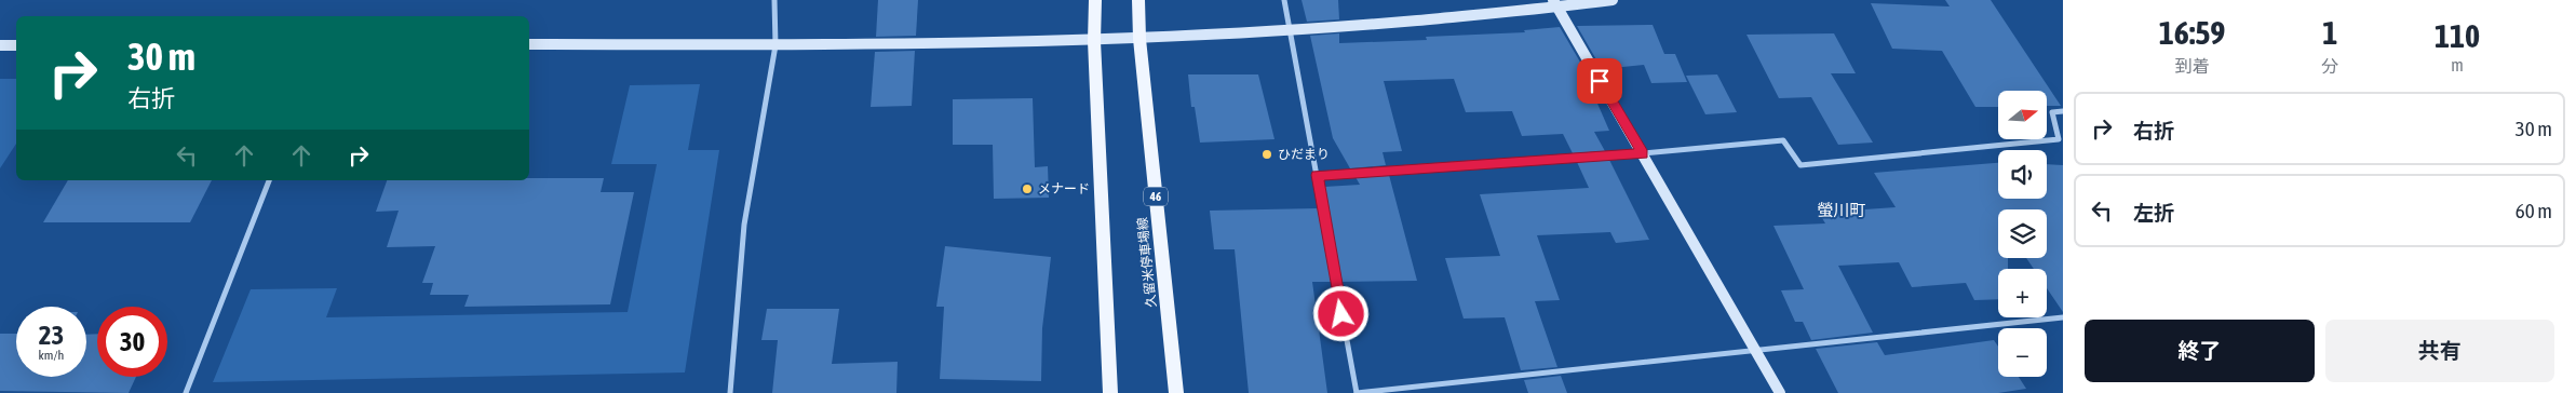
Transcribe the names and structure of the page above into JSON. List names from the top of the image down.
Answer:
{
  "streets": {
    "main road": ["46", "久留米停車場線"]
  },
  "districts": ["螢川町"],
  "places": ["ひだまり", "メナード"],
  "north": "right",
  "page": {
    "eta": [
      "16:59",
      "到着",
      "1",
      "分",
      "110",
      "m"
    ],
    "turn": ["30 m", "右折"],
    "map_buttons": ["+", "−"],
    "list": [
      {
        "name": "右折",
        "value": "30 m"
      },
      {
        "name": "左折",
        "value": "60 m"
      }
    ],
    "speed": "23 km/h",
    "limit": "30",
    "buttons": ["終了", "共有"]
  }
}
